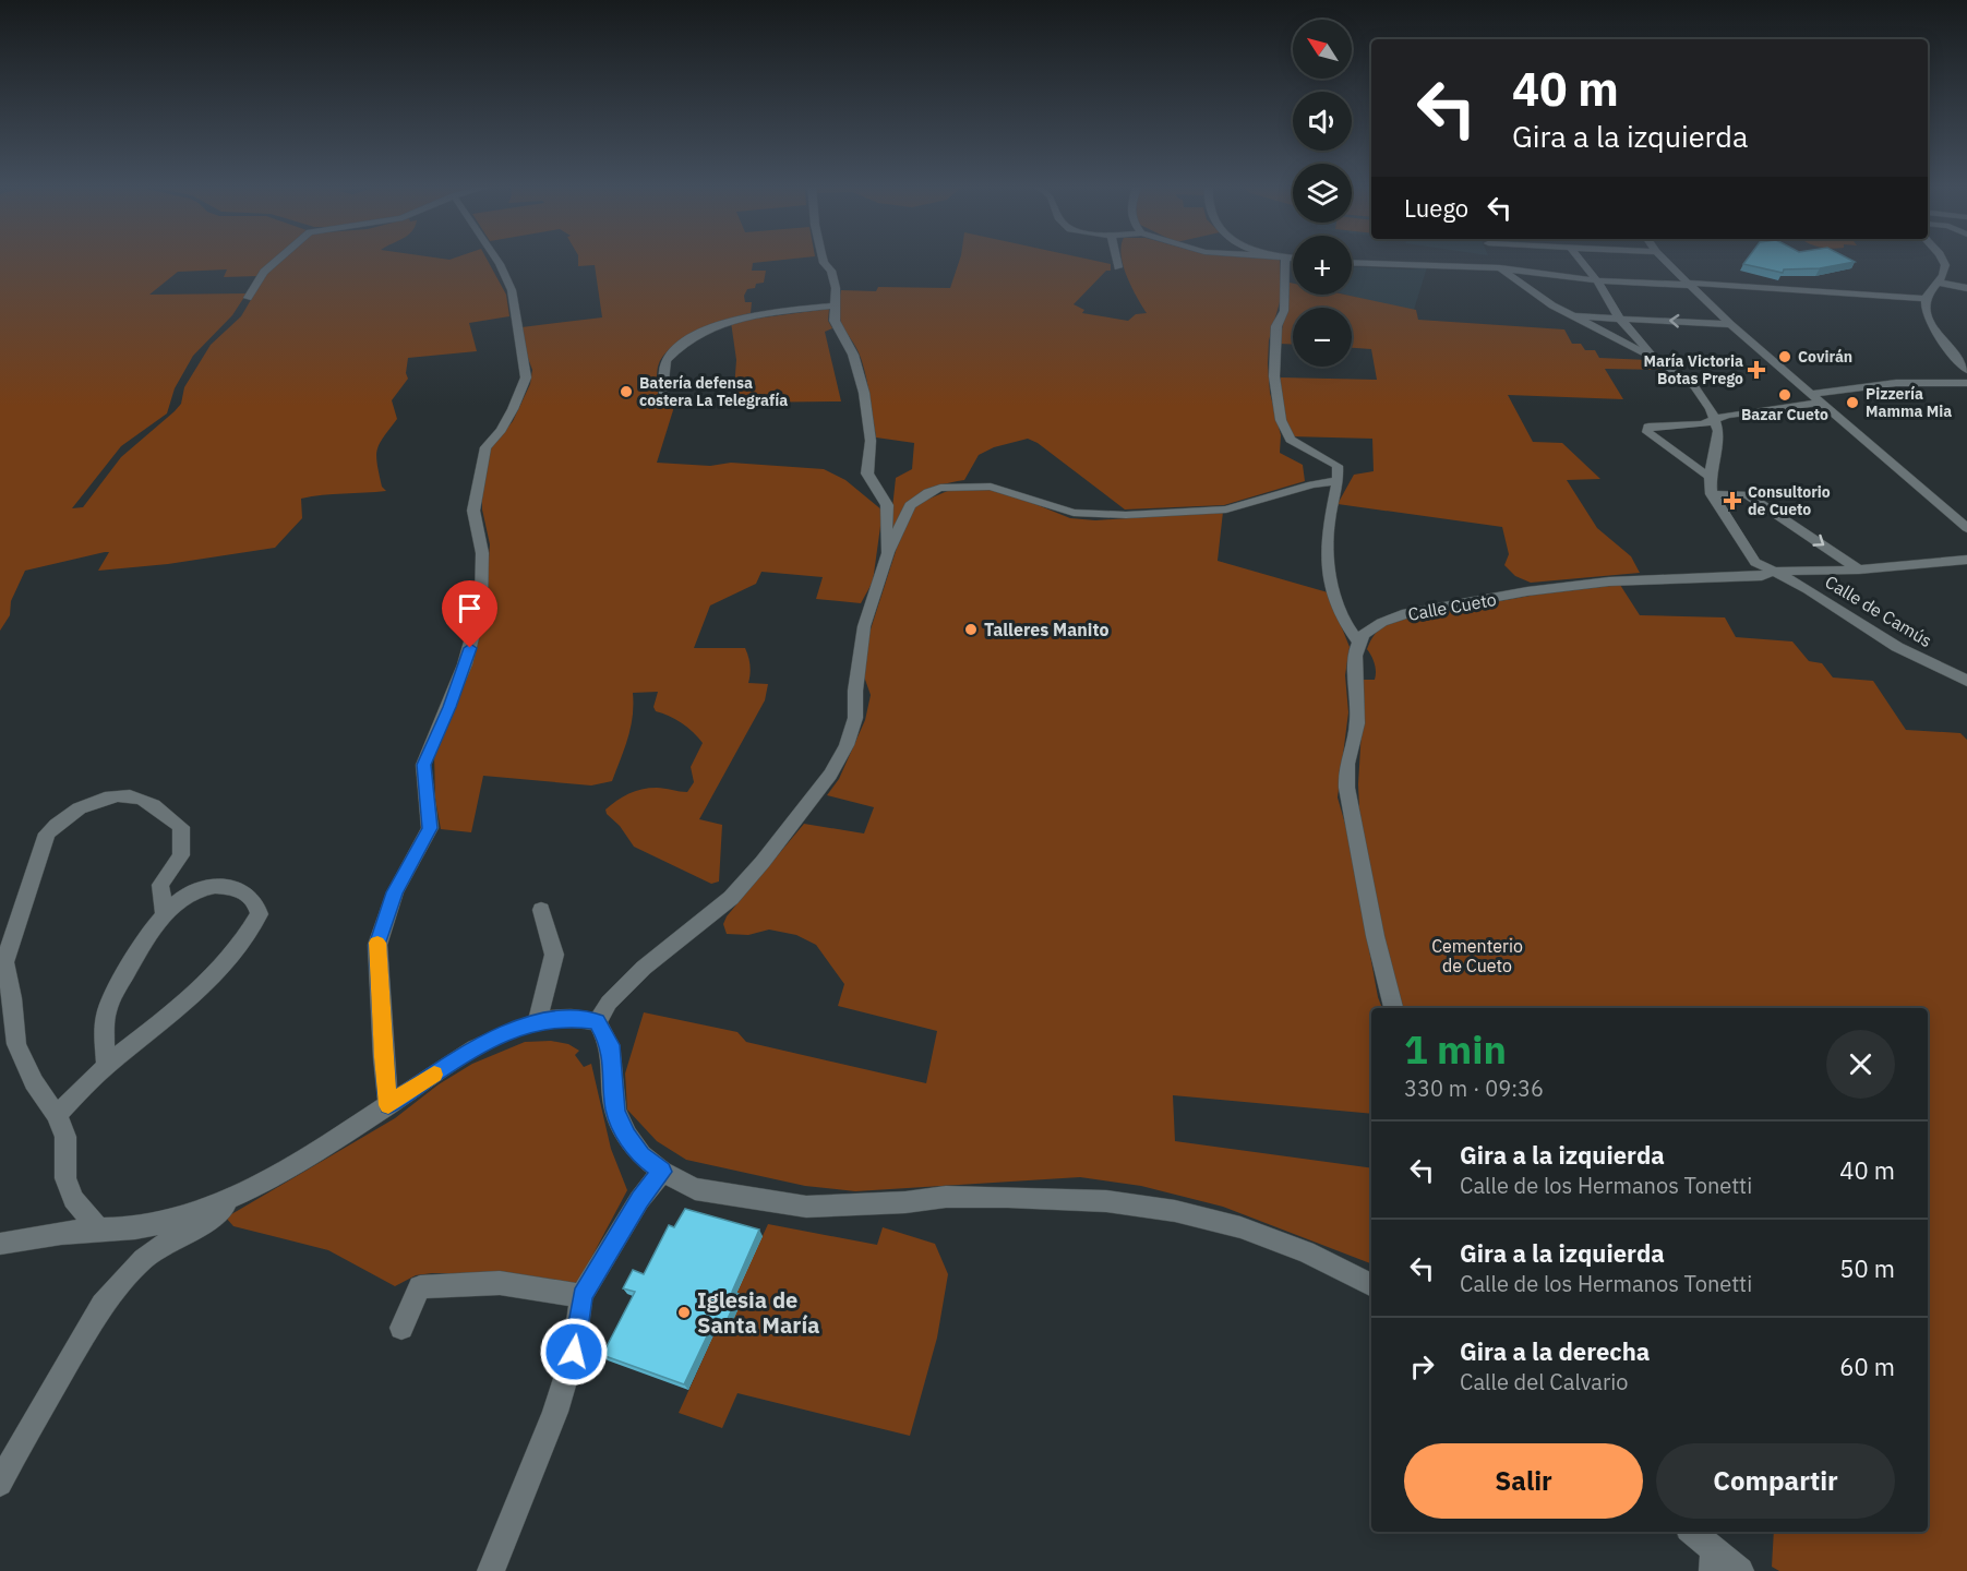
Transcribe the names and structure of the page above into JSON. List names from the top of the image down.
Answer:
{
  "streets": {
    "street": ["Calle Cueto", "Calle de Camús"]
  },
  "crossings": [
    ["Calle Cueto", "Calle de Camús"]
  ],
  "parks": ["Cementerio de Cueto"],
  "places": {
    "other": [
      "Covirán",
      "Batería defensa costera La Telegrafía",
      "Bazar Cueto",
      "Pizzería Mamma Mia",
      "Talleres Manito",
      "Iglesia de Santa María"
    ],
    "health": ["María Victoria Botas Prego", "Consultorio de Cueto"]
  },
  "north": "top left",
  "page": {
    "map_buttons": ["+", "−"],
    "turn": ["40 m", "Gira a la izquierda"],
    "then": "Luego",
    "heading": ["1 min", "330 m · 09:36"],
    "list": [
      {
        "name": "Gira a la izquierda",
        "note": "Calle de los Hermanos Tonetti",
        "value": "40 m"
      },
      {
        "name": "Gira a la izquierda",
        "note": "Calle de los Hermanos Tonetti",
        "value": "50 m"
      },
      {
        "name": "Gira a la derecha",
        "note": "Calle del Calvario",
        "value": "60 m"
      }
    ],
    "buttons": ["Salir", "Compartir"]
  }
}
